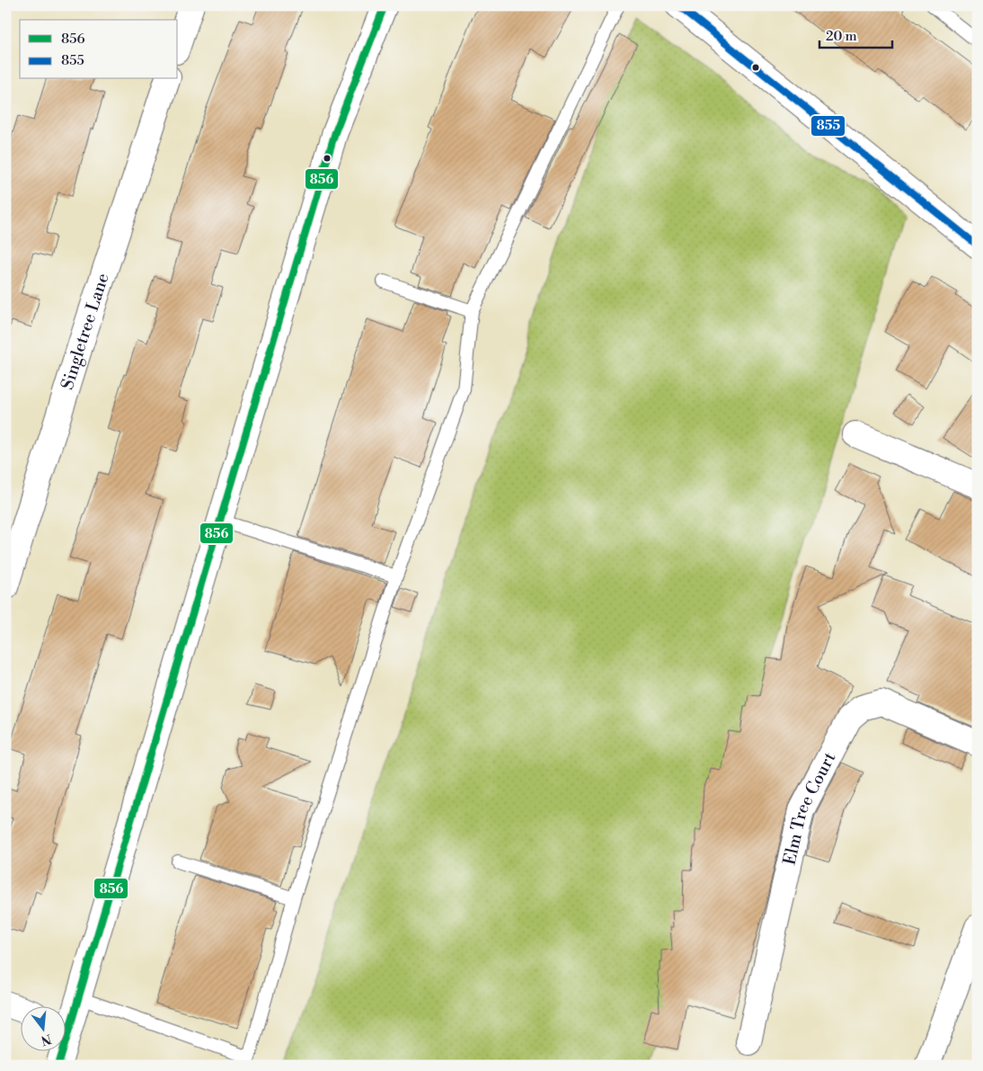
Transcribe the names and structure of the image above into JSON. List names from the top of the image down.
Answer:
{
  "streets": {
    "street": ["Singletree Lane", "Elm Tree Court"]
  },
  "lines": ["transit line 856", "transit line 855"],
  "legend": ["856", "855"],
  "scale_bar": "20 m",
  "north": "bottom"
}
